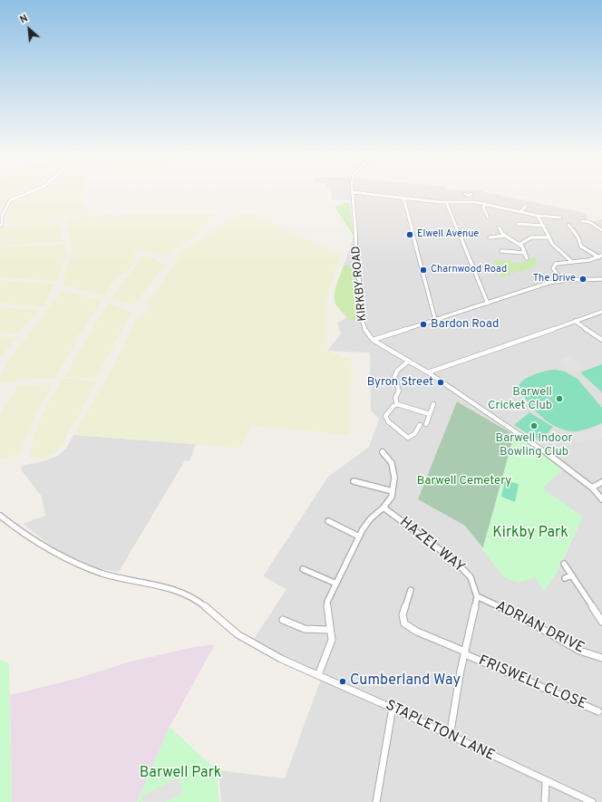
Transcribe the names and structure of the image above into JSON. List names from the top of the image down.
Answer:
{
  "streets": {
    "street": [
      "KIRKBY ROAD",
      "HAZEL WAY",
      "ADRIAN DRIVE",
      "FRISWELL CLOSE",
      "STAPLETON LANE"
    ]
  },
  "crossings": [
    ["HAZEL WAY", "ADRIAN DRIVE"],
    ["HAZEL WAY", "FRISWELL CLOSE"],
    ["HAZEL WAY", "STAPLETON LANE"]
  ],
  "parks": ["Barwell Cemetery", "Kirkby Park", "Barwell Park"],
  "places": [
    "Elwell Avenue",
    "Charnwood Road",
    "The Drive",
    "Bardon Road",
    "Byron Street",
    "Barwell Cricket Club",
    "Barwell Indoor Bowling Club",
    "Cumberland Way"
  ],
  "north": "top left"
}
